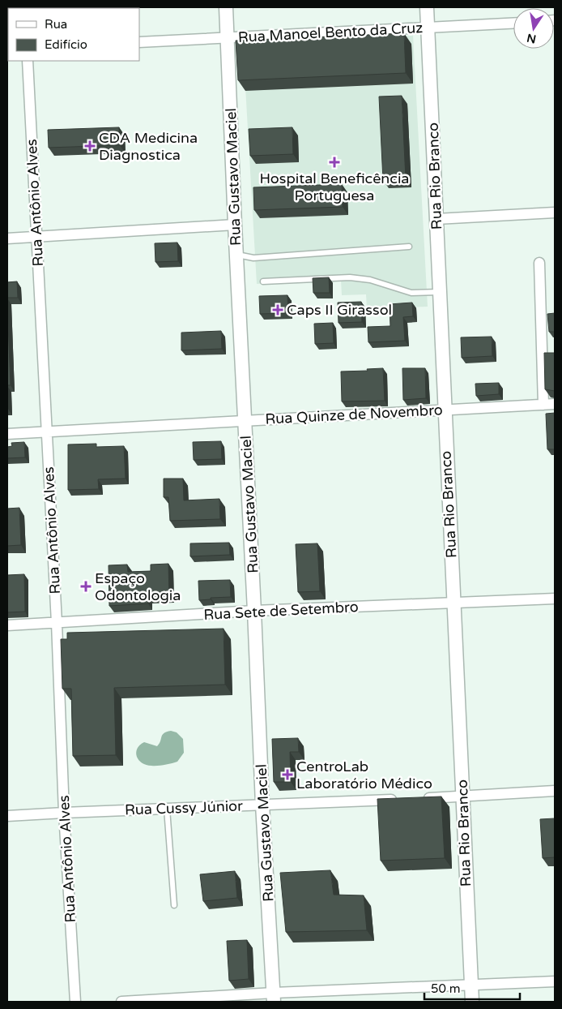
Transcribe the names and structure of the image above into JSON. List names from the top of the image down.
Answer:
{
  "streets": {
    "street": [
      "Rua Manoel Bento da Cruz",
      "Rua Rio Branco",
      "Rua Gustavo Maciel",
      "Rua Antônio Alves",
      "Rua Quinze de Novembro",
      "Rua Sete de Setembro",
      "Rua Cussy Júnior"
    ]
  },
  "crossings": [
    ["Rua Manoel Bento da Cruz", "Rua Rio Branco"],
    ["Rua Manoel Bento da Cruz", "Rua Gustavo Maciel"],
    ["Rua Rio Branco", "Rua Quinze de Novembro"],
    ["Rua Rio Branco", "Rua Sete de Setembro"],
    ["Rua Gustavo Maciel", "Rua Quinze de Novembro"],
    ["Rua Gustavo Maciel", "Rua Sete de Setembro"],
    ["Rua Gustavo Maciel", "Rua Cussy Júnior"],
    ["Rua Antônio Alves", "Rua Quinze de Novembro"],
    ["Rua Antônio Alves", "Rua Sete de Setembro"],
    ["Rua Antônio Alves", "Rua Cussy Júnior"]
  ],
  "places": {
    "health": [
      "CDA Medicina Diagnostica",
      "Hospital Beneficência Portuguesa",
      "Caps II Girassol",
      "Espaço Odontologia",
      "CentroLab Laboratório Médico"
    ]
  },
  "legend": ["Rua", "Edifício"],
  "scale_bar": "50 m",
  "north": "bottom"
}
